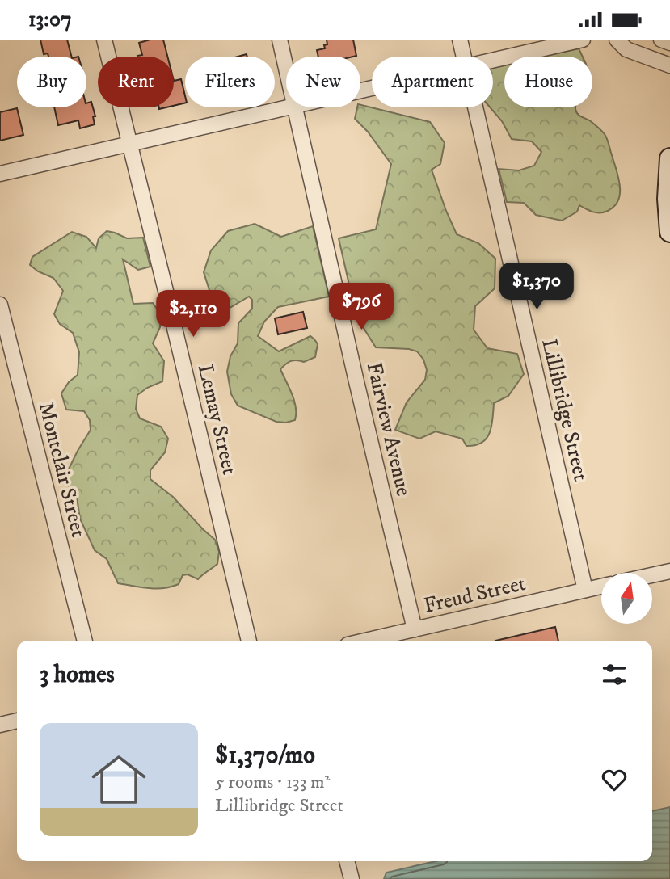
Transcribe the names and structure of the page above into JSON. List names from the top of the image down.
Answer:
{
  "streets": {
    "street": [
      "Lillibridge Street",
      "Lemay Street",
      "Fairview Avenue",
      "Montclair Street",
      "Freud Street"
    ]
  },
  "crossings": [
    ["Lillibridge Street", "Freud Street"],
    ["Fairview Avenue", "Freud Street"]
  ],
  "north": "top",
  "page": {
    "status": "13:07",
    "chip": [
      "Buy",
      "Rent",
      "Filters",
      "New",
      "Apartment",
      "House"
    ],
    "price": ["$1,370", "$796", "$2,110"],
    "heading": "3 homes",
    "list": [
      {
        "name": "$1,370/mo",
        "note": "5 rooms · 133 m² · Lillibridge Street"
      }
    ]
  }
}
